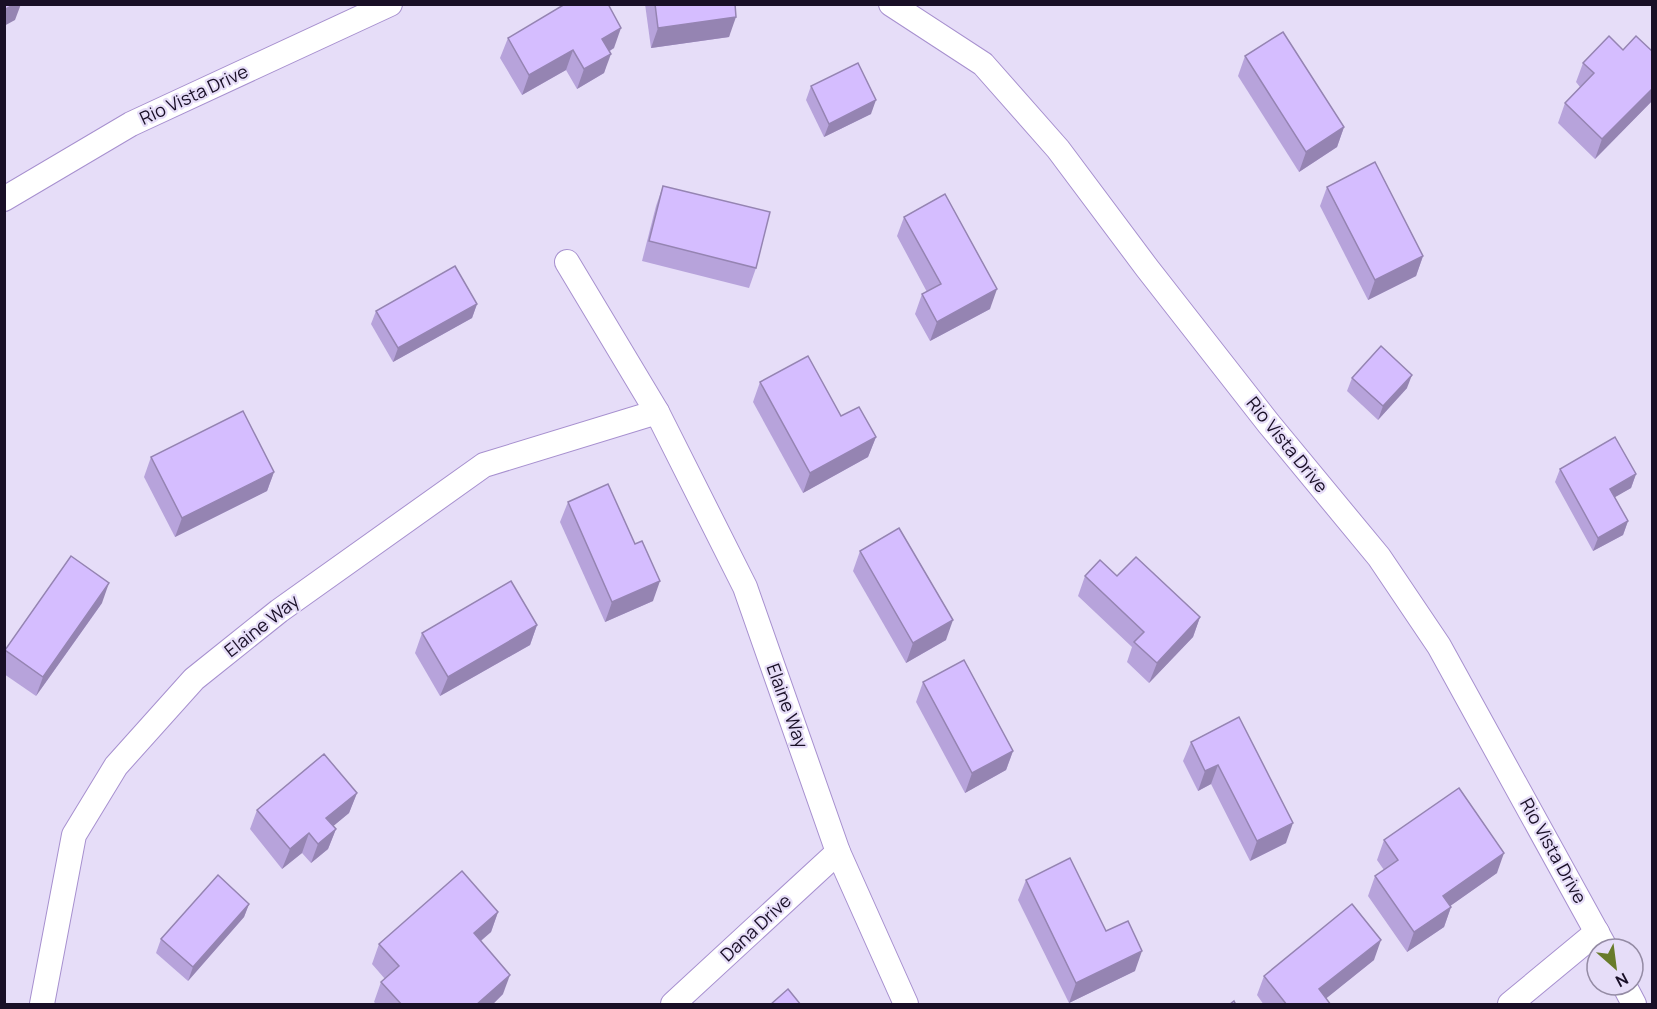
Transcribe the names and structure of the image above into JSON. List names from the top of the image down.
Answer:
{
  "streets": {
    "street": ["Rio Vista Drive", "Elaine Way", "Dana Drive"]
  },
  "crossings": [
    ["Elaine Way", "Dana Drive"]
  ],
  "north": "bottom right"
}
